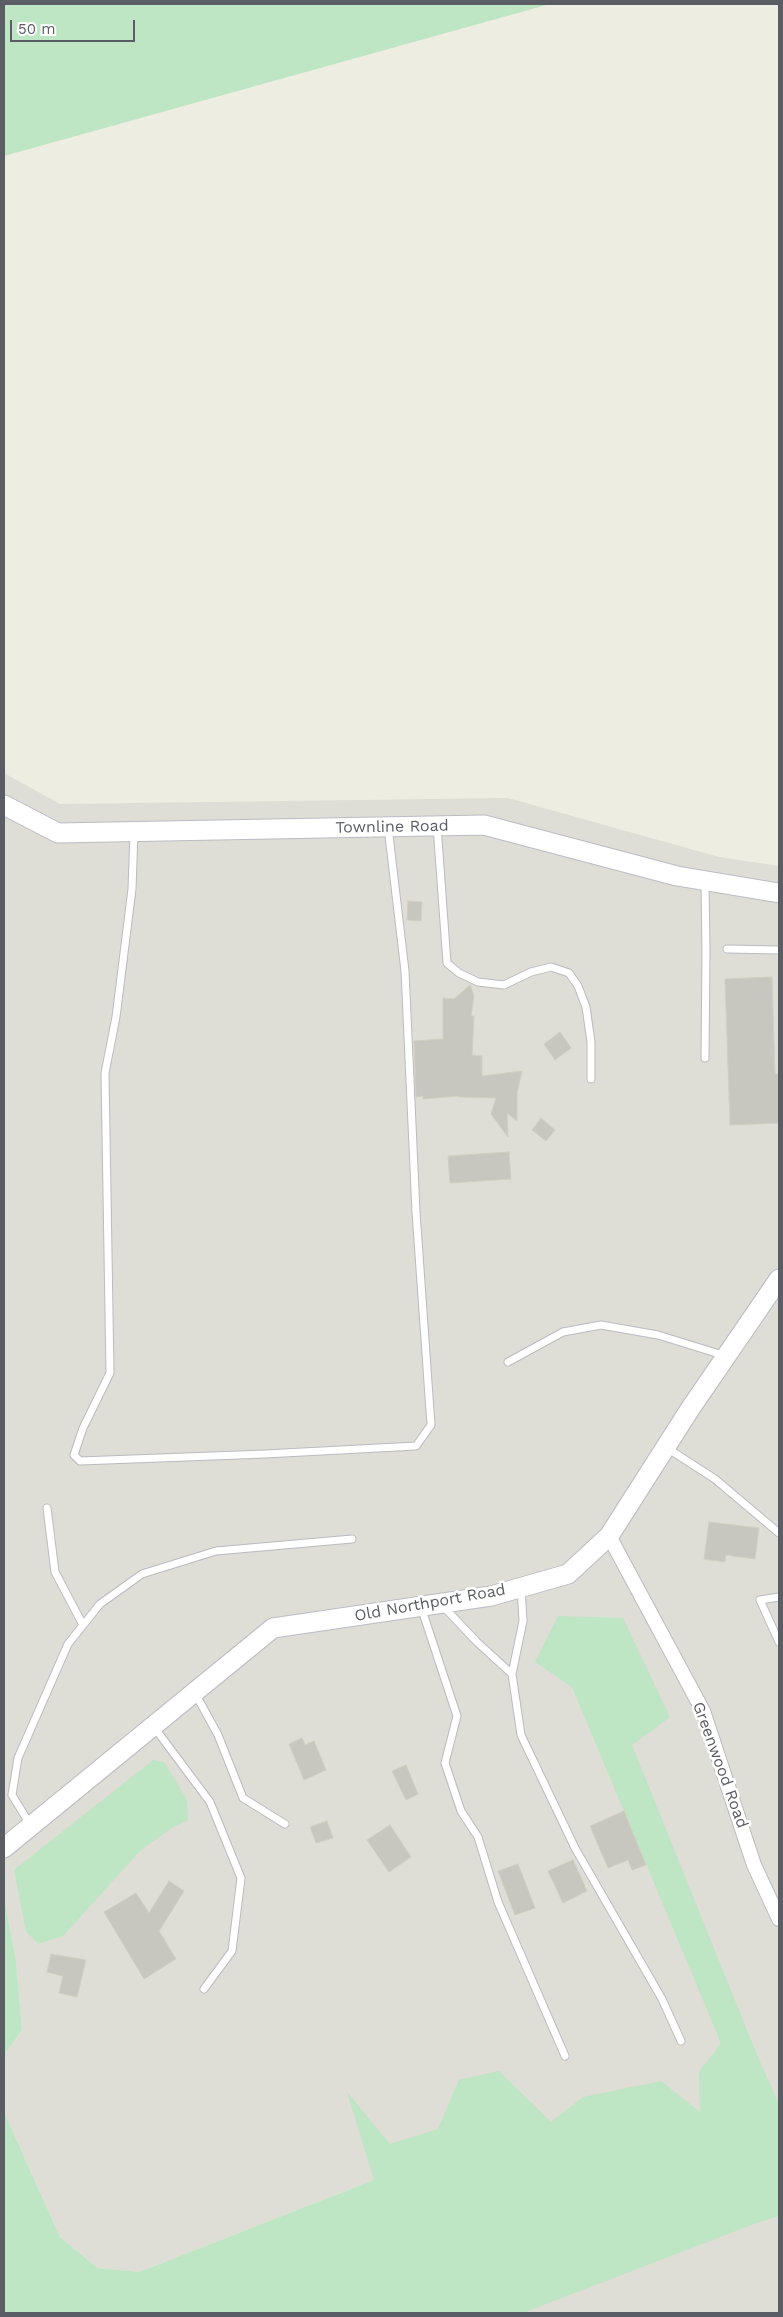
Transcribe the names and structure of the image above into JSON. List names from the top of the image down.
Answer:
{
  "streets": {
    "main road": ["Townline Road", "Old Northport Road"],
    "street": ["Greenwood Road"]
  },
  "crossings": [
    ["Old Northport Road", "Greenwood Road"]
  ],
  "scale_bar": "50 m"
}
